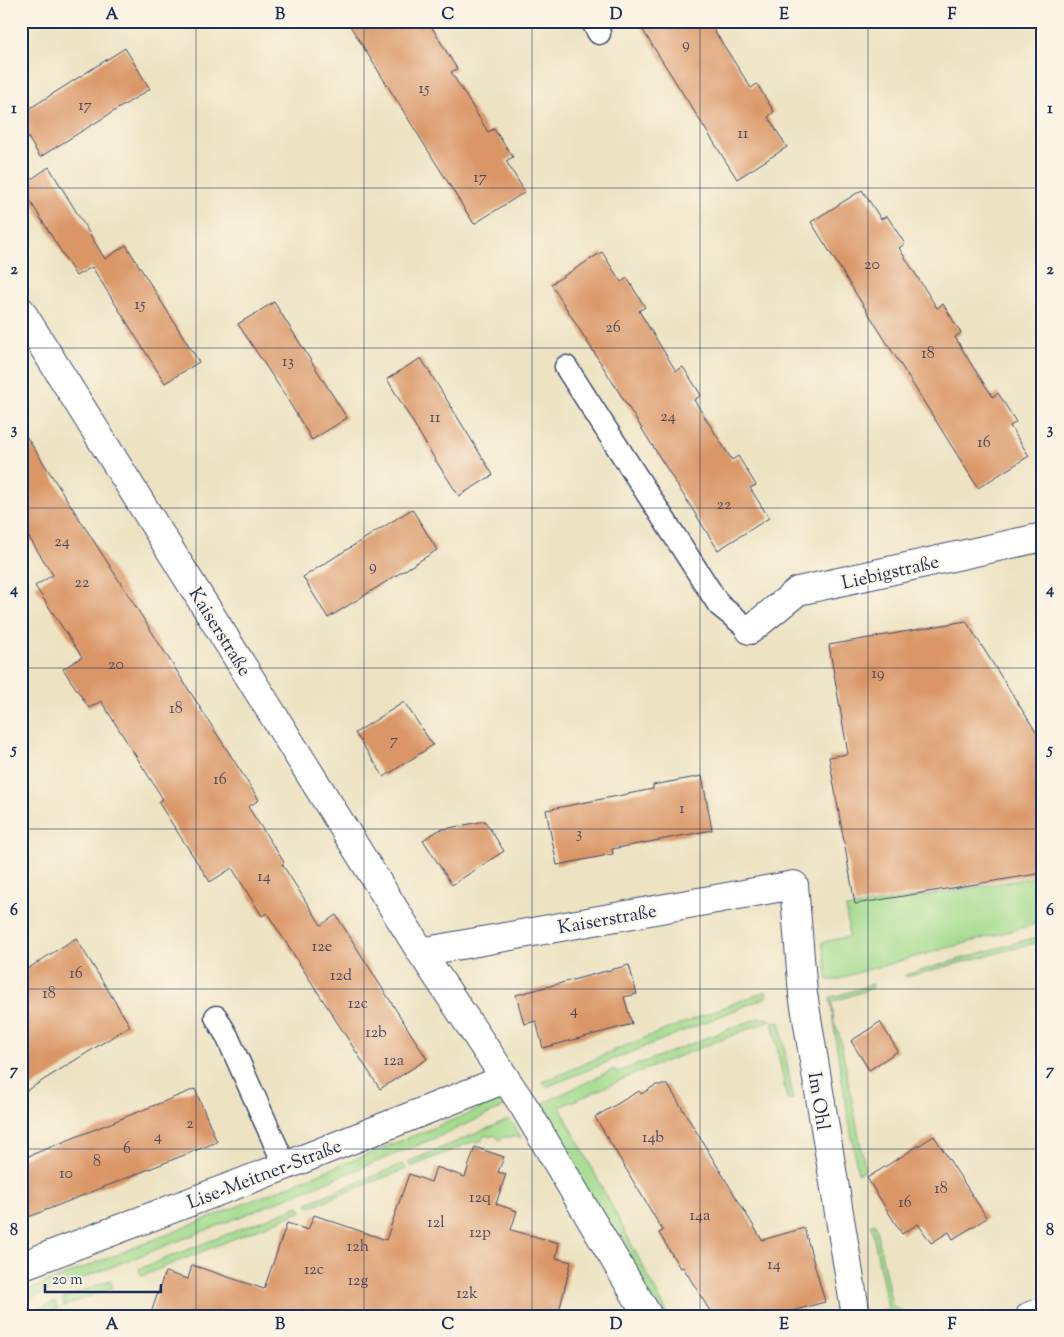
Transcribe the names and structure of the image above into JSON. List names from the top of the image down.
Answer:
{
  "streets": {
    "street": [
      "Liebigstraße",
      "Kaiserstraße",
      "Im Ohl",
      "Lise-Meitner-Straße"
    ]
  },
  "crossings": [
    ["Kaiserstraße", "Im Ohl"],
    ["Kaiserstraße", "Lise-Meitner-Straße"]
  ],
  "house_numbers": [
    "9",
    "15",
    "17",
    "11",
    "17",
    "20",
    "15",
    "26",
    "18",
    "13",
    "24",
    "11",
    "16",
    "22",
    "24",
    "9",
    "22",
    "20",
    "19",
    "18",
    "7",
    "16",
    "1",
    "3",
    "14",
    "12e",
    "16",
    "12d",
    "18",
    "12c",
    "4",
    "12b",
    "12a",
    "2",
    "4",
    "14b",
    "6",
    "8",
    "10",
    "18",
    "12q",
    "16",
    "14a",
    "12l",
    "12p",
    "12h",
    "14",
    "12c",
    "12g",
    "12k"
  ],
  "scale_bar": "20 m",
  "grid": {
    "columns": [
      "A",
      "B",
      "C",
      "D",
      "E",
      "F"
    ],
    "rows": [
      "1",
      "2",
      "3",
      "4",
      "5",
      "6",
      "7",
      "8"
    ]
  }
}
